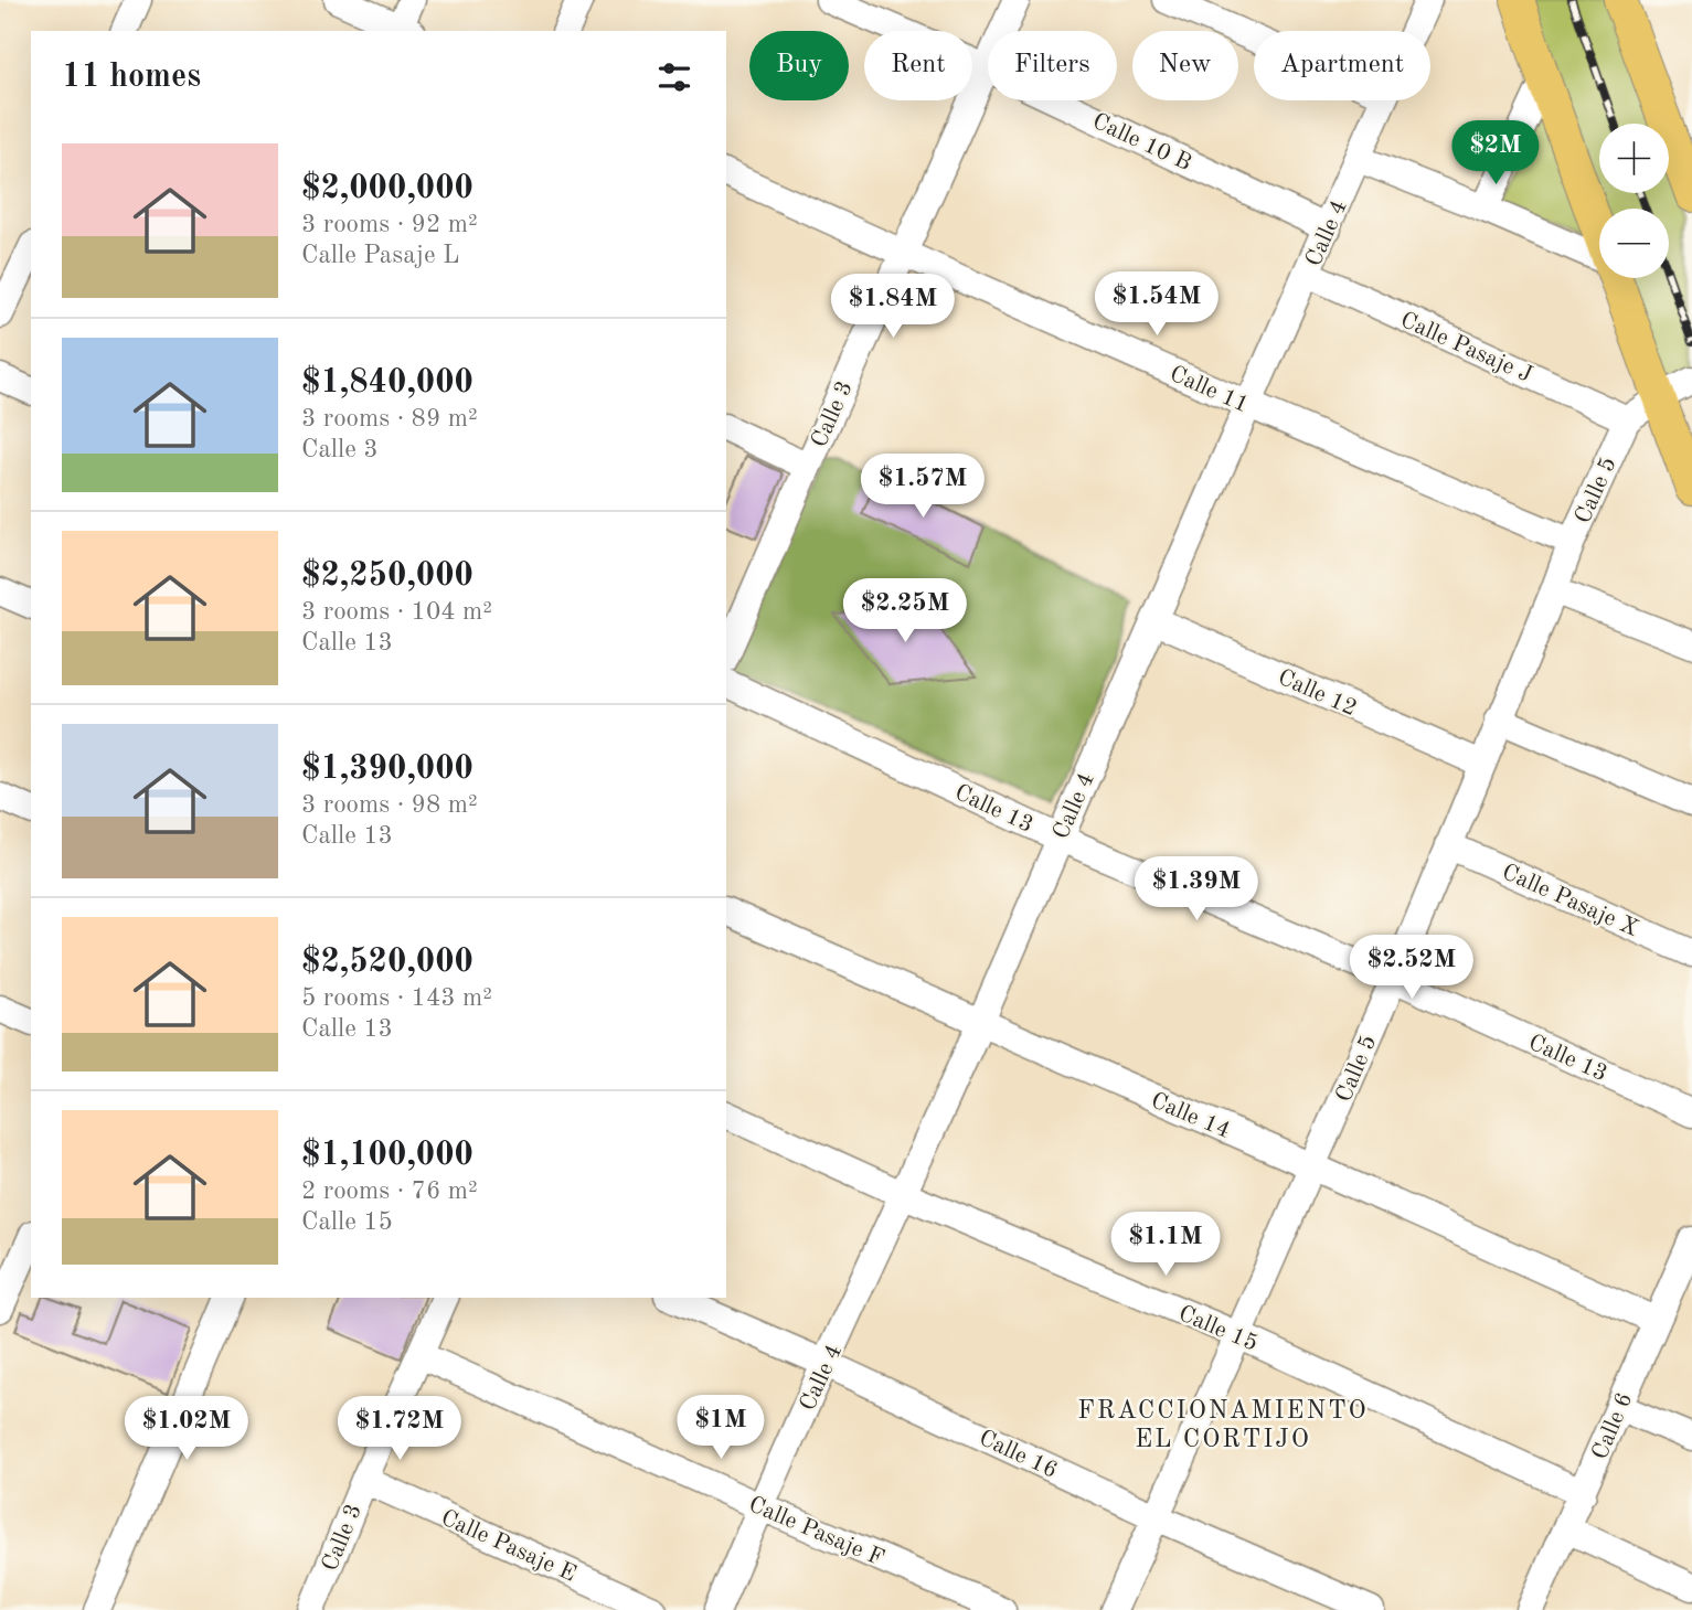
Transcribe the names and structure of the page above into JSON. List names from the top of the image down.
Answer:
{
  "streets": {
    "street": [
      "Calle 10 B",
      "Calle 4",
      "Calle Pasaje J",
      "Calle 11",
      "Calle 3",
      "Calle 5",
      "Calle 12",
      "Calle 13",
      "Calle Pasaje X",
      "Calle 14",
      "Calle 15",
      "Calle 6",
      "Calle 16",
      "Calle Pasaje F",
      "Calle Pasaje E"
    ]
  },
  "crossings": [
    ["Calle 10 B", "Calle 4"],
    ["Calle 10 B", "Calle 3"],
    ["Calle 4", "Calle Pasaje J"],
    ["Calle 4", "Calle 11"],
    ["Calle 4", "Calle 12"],
    ["Calle 4", "Calle 13"],
    ["Calle 4", "Calle 14"],
    ["Calle 4", "Calle 15"],
    ["Calle 4", "Calle 16"],
    ["Calle 4", "Calle Pasaje F"],
    ["Calle Pasaje J", "Calle 5"],
    ["Calle 11", "Calle 3"],
    ["Calle 11", "Calle 5"],
    ["Calle 3", "Calle Pasaje F"],
    ["Calle 3", "Calle Pasaje E"],
    ["Calle 5", "Calle 12"],
    ["Calle 5", "Calle 13"],
    ["Calle 5", "Calle Pasaje X"],
    ["Calle 5", "Calle 14"],
    ["Calle 5", "Calle 15"],
    ["Calle 5", "Calle 16"],
    ["Calle 14", "Calle 6"],
    ["Calle 15", "Calle 6"]
  ],
  "districts": ["FRACCIONAMIENTO EL CORTIJO"],
  "page": {
    "chip": [
      "Buy",
      "Rent",
      "Filters",
      "New",
      "Apartment"
    ],
    "heading": "11 homes",
    "price": [
      "$2M",
      "$1.54M",
      "$1.84M",
      "$1.57M",
      "$2.25M",
      "$1.39M",
      "$2.52M",
      "$1.1M",
      "$1M",
      "$1.02M",
      "$1.72M"
    ],
    "map_buttons": ["+", "−"],
    "list": [
      {
        "name": "$2,000,000",
        "note": "3 rooms · 92 m² · Calle Pasaje L"
      },
      {
        "name": "$1,840,000",
        "note": "3 rooms · 89 m² · Calle 3"
      },
      {
        "name": "$2,250,000",
        "note": "3 rooms · 104 m² · Calle 13"
      },
      {
        "name": "$1,390,000",
        "note": "3 rooms · 98 m² · Calle 13"
      },
      {
        "name": "$2,520,000",
        "note": "5 rooms · 143 m² · Calle 13"
      },
      {
        "name": "$1,100,000",
        "note": "2 rooms · 76 m² · Calle 15"
      }
    ]
  }
}
